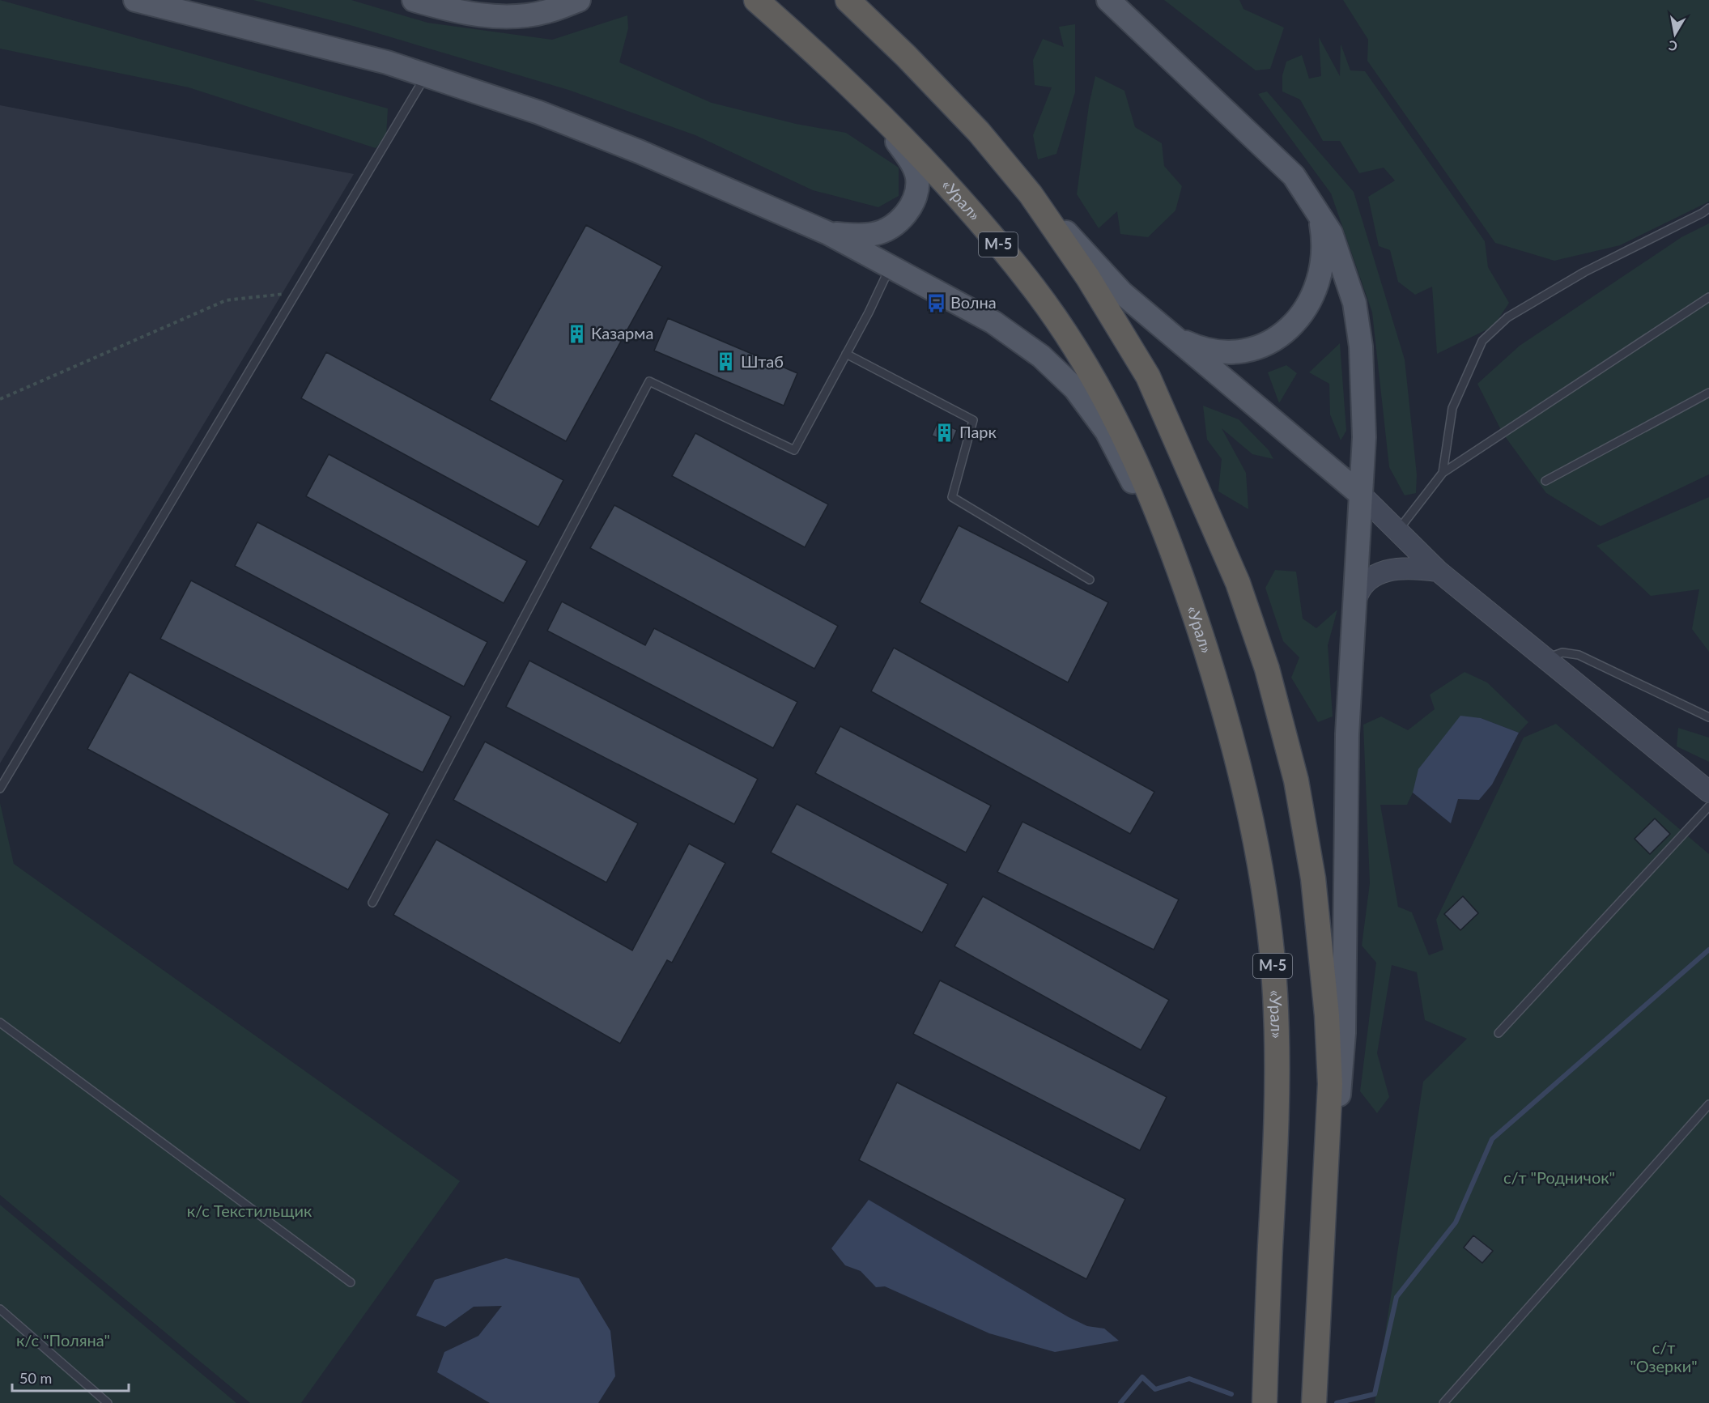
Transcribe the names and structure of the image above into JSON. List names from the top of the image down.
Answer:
{
  "streets": {
    "highway": ["«Урал»", "М-5"]
  },
  "parks": [
    "с/т \"Родничок\"",
    "к/с Текстильщик",
    "к/с \"Поляна\"",
    "с/т \"Озерки\""
  ],
  "places": {
    "bus stop": ["Волна"],
    "building": ["Казарма", "Штаб", "Парк"]
  },
  "scale_bar": "50 m",
  "north": "bottom"
}
